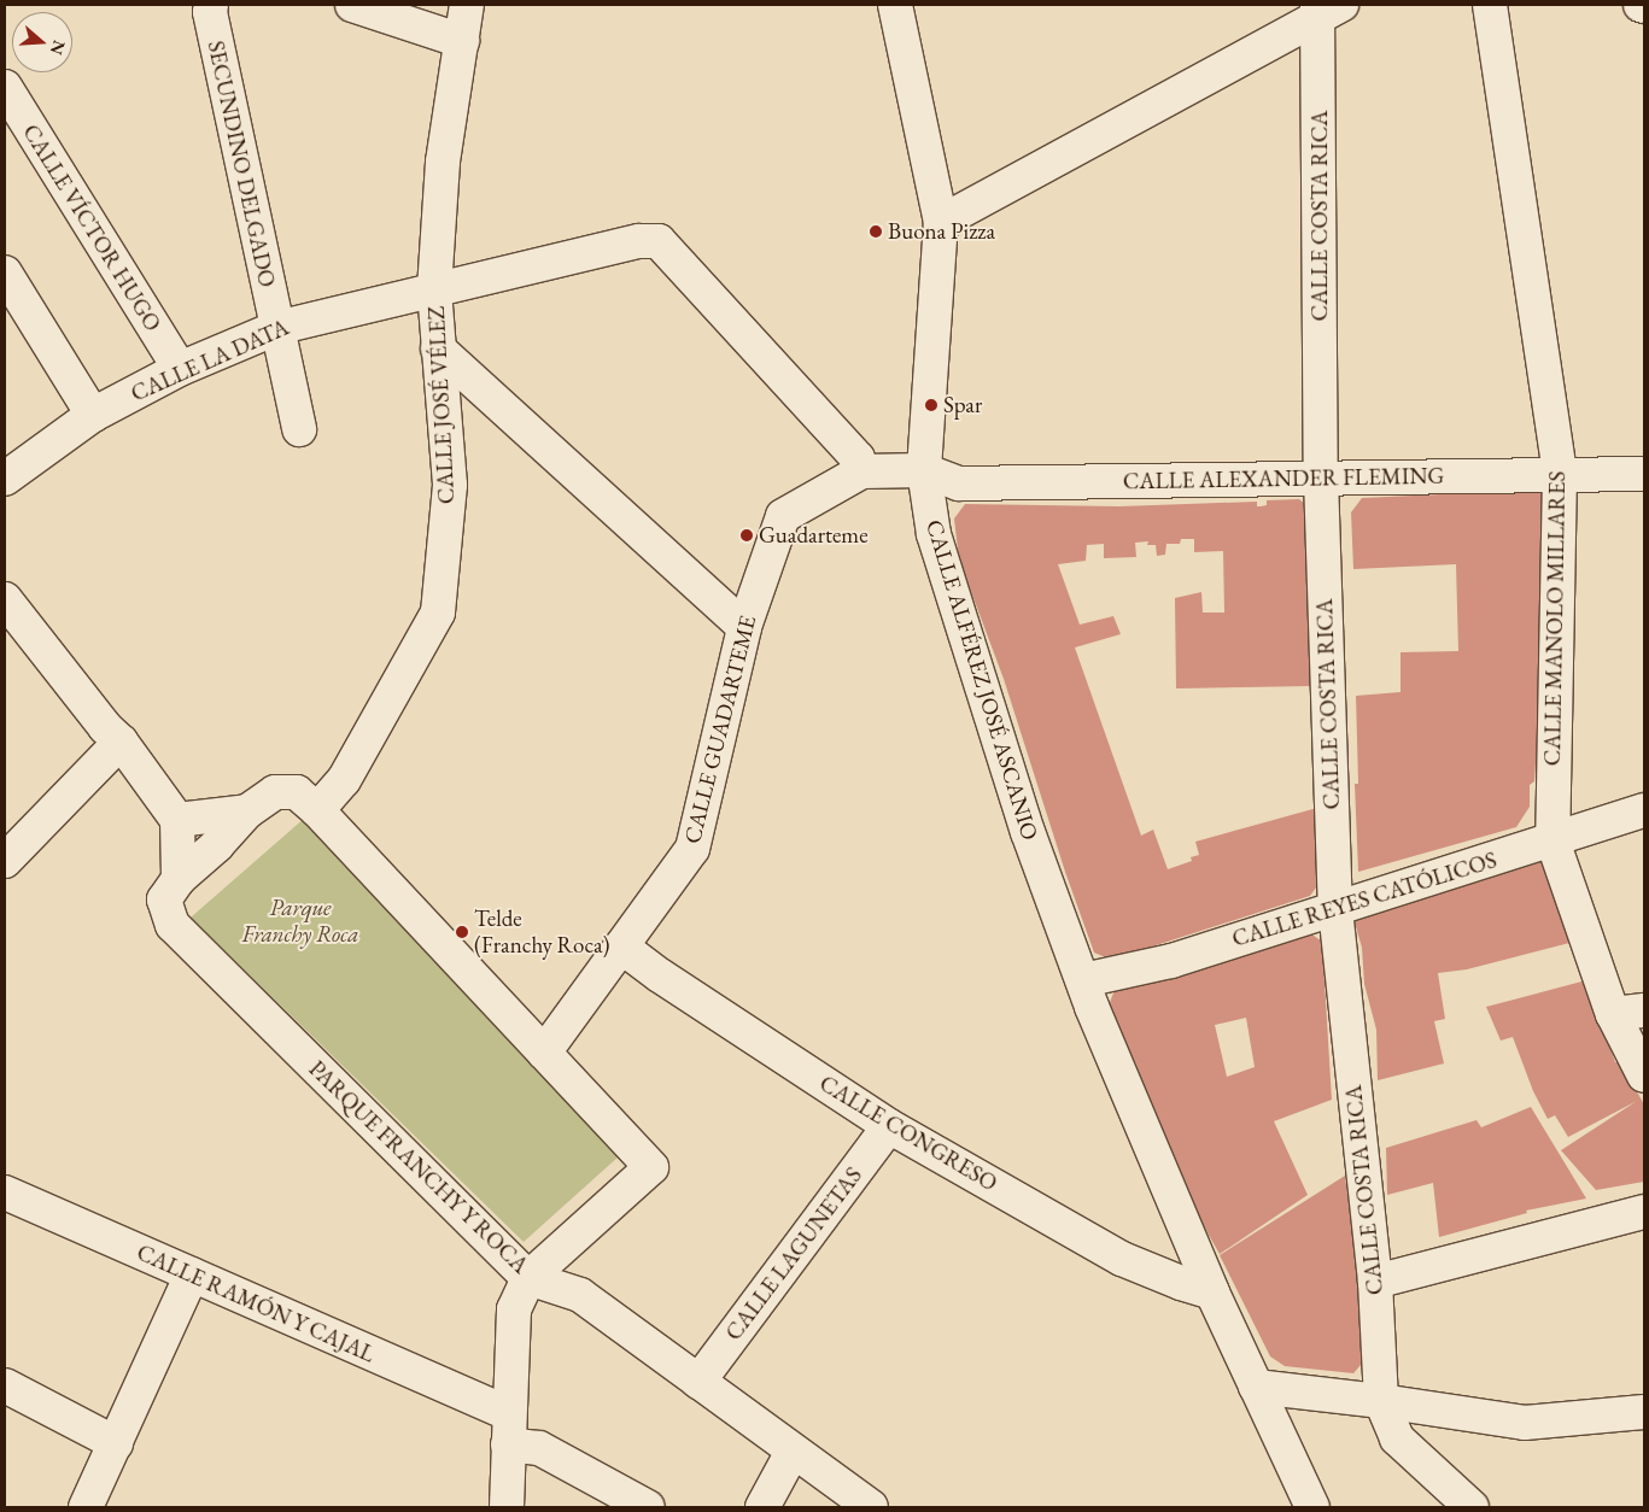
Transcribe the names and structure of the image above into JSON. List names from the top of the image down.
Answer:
{
  "streets": {
    "street": [
      "SECUNDINO DELGADO",
      "CALLE COSTA RICA",
      "CALLE VÍCTOR HUGO",
      "CALLE LA DATA",
      "CALLE JOSÉ VÉLEZ",
      "CALLE ALEXANDER FLEMING",
      "CALLE MANOLO MILLARES",
      "CALLE ALFÉREZ JOSÉ ASCANIO",
      "CALLE GUADARTEME",
      "CALLE REYES CATÓLICOS",
      "CALLE CONGRESO",
      "PARQUE FRANCHY Y ROCA",
      "CALLE LAGUNETAS",
      "CALLE RAMÓN Y CAJAL"
    ]
  },
  "crossings": [
    ["SECUNDINO DELGADO", "CALLE LA DATA"],
    ["CALLE COSTA RICA", "CALLE ALEXANDER FLEMING"],
    ["CALLE COSTA RICA", "CALLE REYES CATÓLICOS"],
    ["CALLE VÍCTOR HUGO", "CALLE LA DATA"],
    ["CALLE LA DATA", "CALLE JOSÉ VÉLEZ"],
    ["CALLE LA DATA", "CALLE GUADARTEME"],
    ["CALLE JOSÉ VÉLEZ", "PARQUE FRANCHY Y ROCA"],
    ["CALLE ALEXANDER FLEMING", "CALLE MANOLO MILLARES"],
    ["CALLE ALEXANDER FLEMING", "CALLE ALFÉREZ JOSÉ ASCANIO"],
    ["CALLE ALEXANDER FLEMING", "CALLE GUADARTEME"],
    ["CALLE MANOLO MILLARES", "CALLE REYES CATÓLICOS"],
    ["CALLE ALFÉREZ JOSÉ ASCANIO", "CALLE GUADARTEME"],
    ["CALLE ALFÉREZ JOSÉ ASCANIO", "CALLE REYES CATÓLICOS"],
    ["CALLE ALFÉREZ JOSÉ ASCANIO", "CALLE CONGRESO"],
    ["CALLE GUADARTEME", "CALLE CONGRESO"],
    ["CALLE GUADARTEME", "PARQUE FRANCHY Y ROCA"],
    ["CALLE CONGRESO", "CALLE LAGUNETAS"]
  ],
  "parks": ["Parque Franchy Roca"],
  "places": [
    "Buona Pizza",
    "Spar",
    "Guadarteme",
    "Telde (Franchy Roca)"
  ],
  "north": "right"
}
